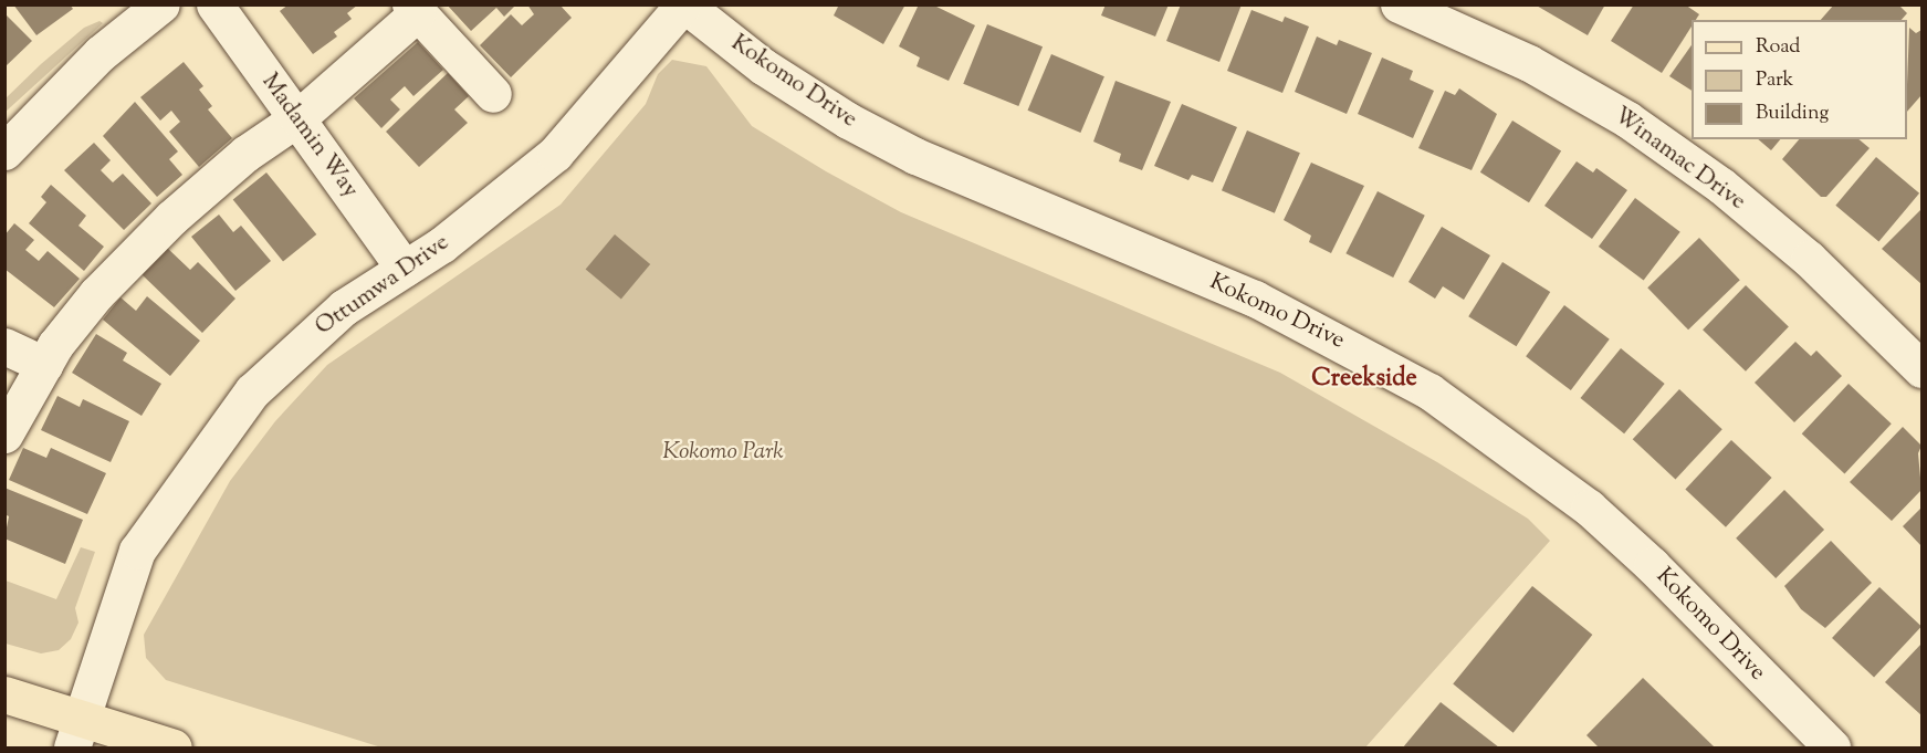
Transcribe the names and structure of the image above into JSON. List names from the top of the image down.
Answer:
{
  "streets": {
    "street": [
      "Kokomo Drive",
      "Madamin Way",
      "Winamac Drive",
      "Ottumwa Drive"
    ]
  },
  "crossings": [
    ["Kokomo Drive", "Ottumwa Drive"],
    ["Madamin Way", "Ottumwa Drive"]
  ],
  "districts": ["Creekside"],
  "parks": ["Kokomo Park"],
  "legend": ["Road", "Park", "Building"]
}
